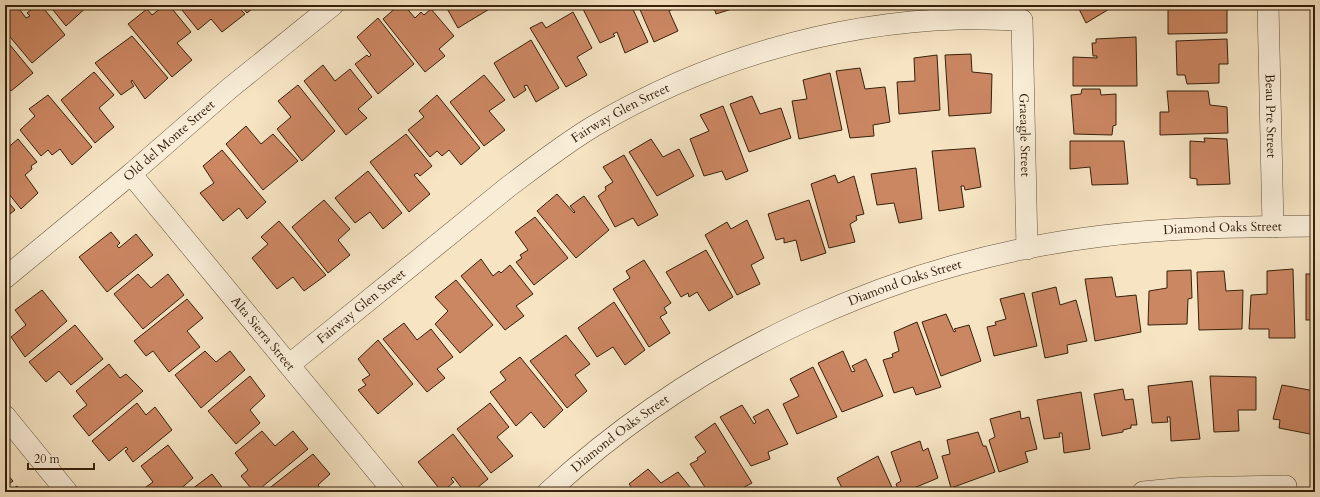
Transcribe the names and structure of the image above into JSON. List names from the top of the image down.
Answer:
{
  "streets": {
    "street": [
      "Fairway Glen Street",
      "Beau Pre Street",
      "Graeagle Street",
      "Old del Monte Street",
      "Diamond Oaks Street",
      "Alta Sierra Street"
    ]
  },
  "crossings": [
    ["Fairway Glen Street", "Graeagle Street"],
    ["Fairway Glen Street", "Alta Sierra Street"],
    ["Beau Pre Street", "Diamond Oaks Street"],
    ["Graeagle Street", "Diamond Oaks Street"],
    ["Old del Monte Street", "Alta Sierra Street"]
  ],
  "scale_bar": "20 m"
}
